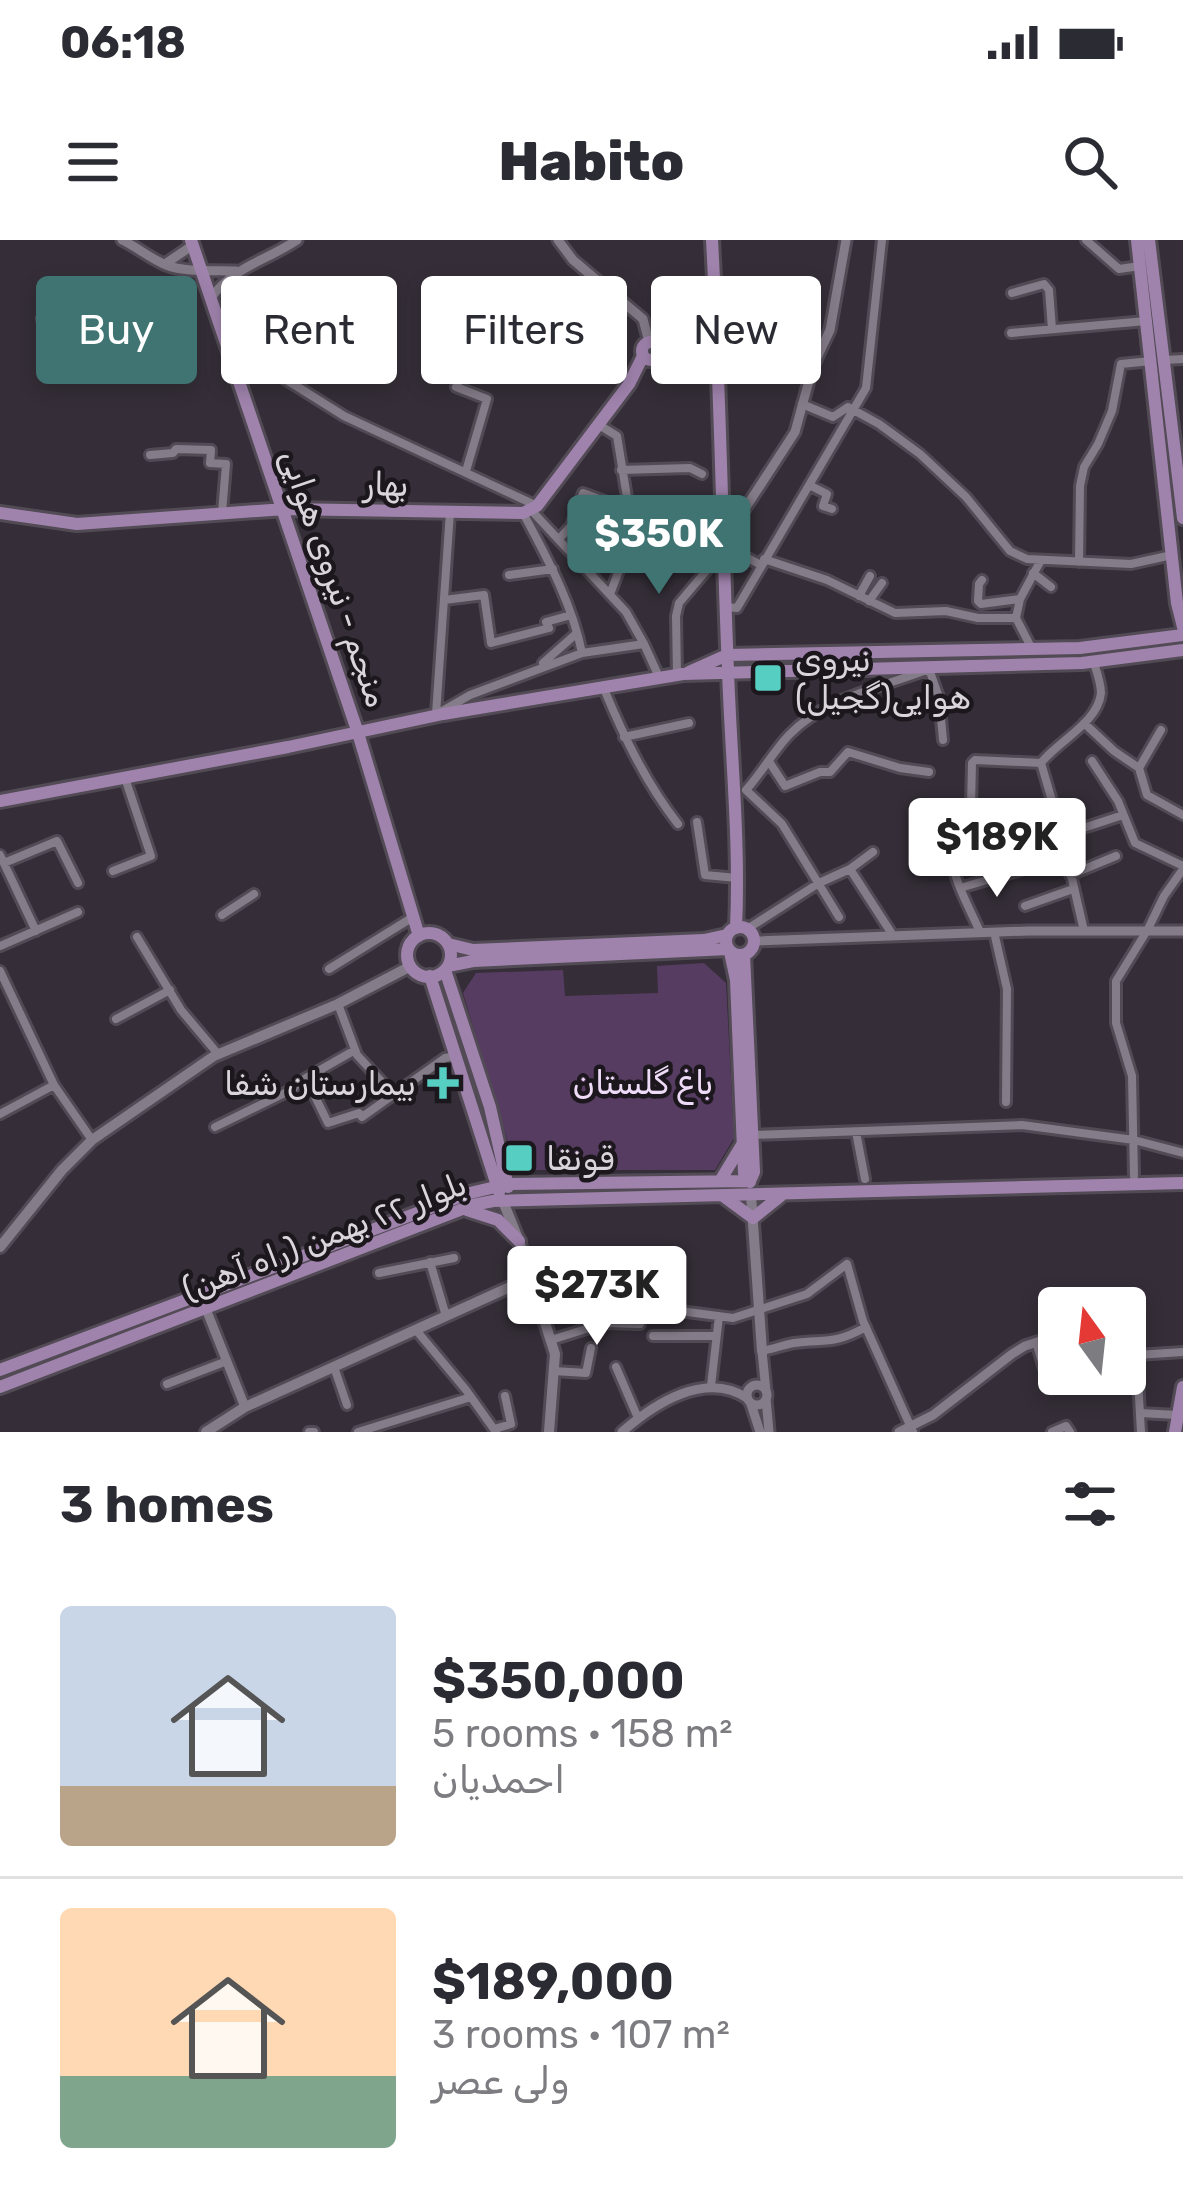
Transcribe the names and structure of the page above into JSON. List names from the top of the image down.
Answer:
{
  "streets": {
    "main road": ["بهار", "منجم - نیروی هوایی", "بلوار ۲۲ بهمن (راه آهن)"]
  },
  "crossings": [
    ["بهار", "منجم - نیروی هوایی"]
  ],
  "parks": ["باغ گلستان"],
  "places": {
    "transit": ["نیروی هوایی(گجیل)", "قونقا"],
    "health": ["بیمارستان شفا"]
  },
  "north": "top",
  "page": {
    "status": "06:18",
    "header": "Habito",
    "chip": [
      "Buy",
      "Rent",
      "Filters",
      "New"
    ],
    "price": ["$350K", "$189K", "$273K"],
    "heading": "3 homes",
    "list": [
      {
        "name": "$350,000",
        "note": "5 rooms · 158 m² · احمدیان"
      },
      {
        "name": "$189,000",
        "note": "3 rooms · 107 m² · ولی عصر"
      }
    ]
  }
}
